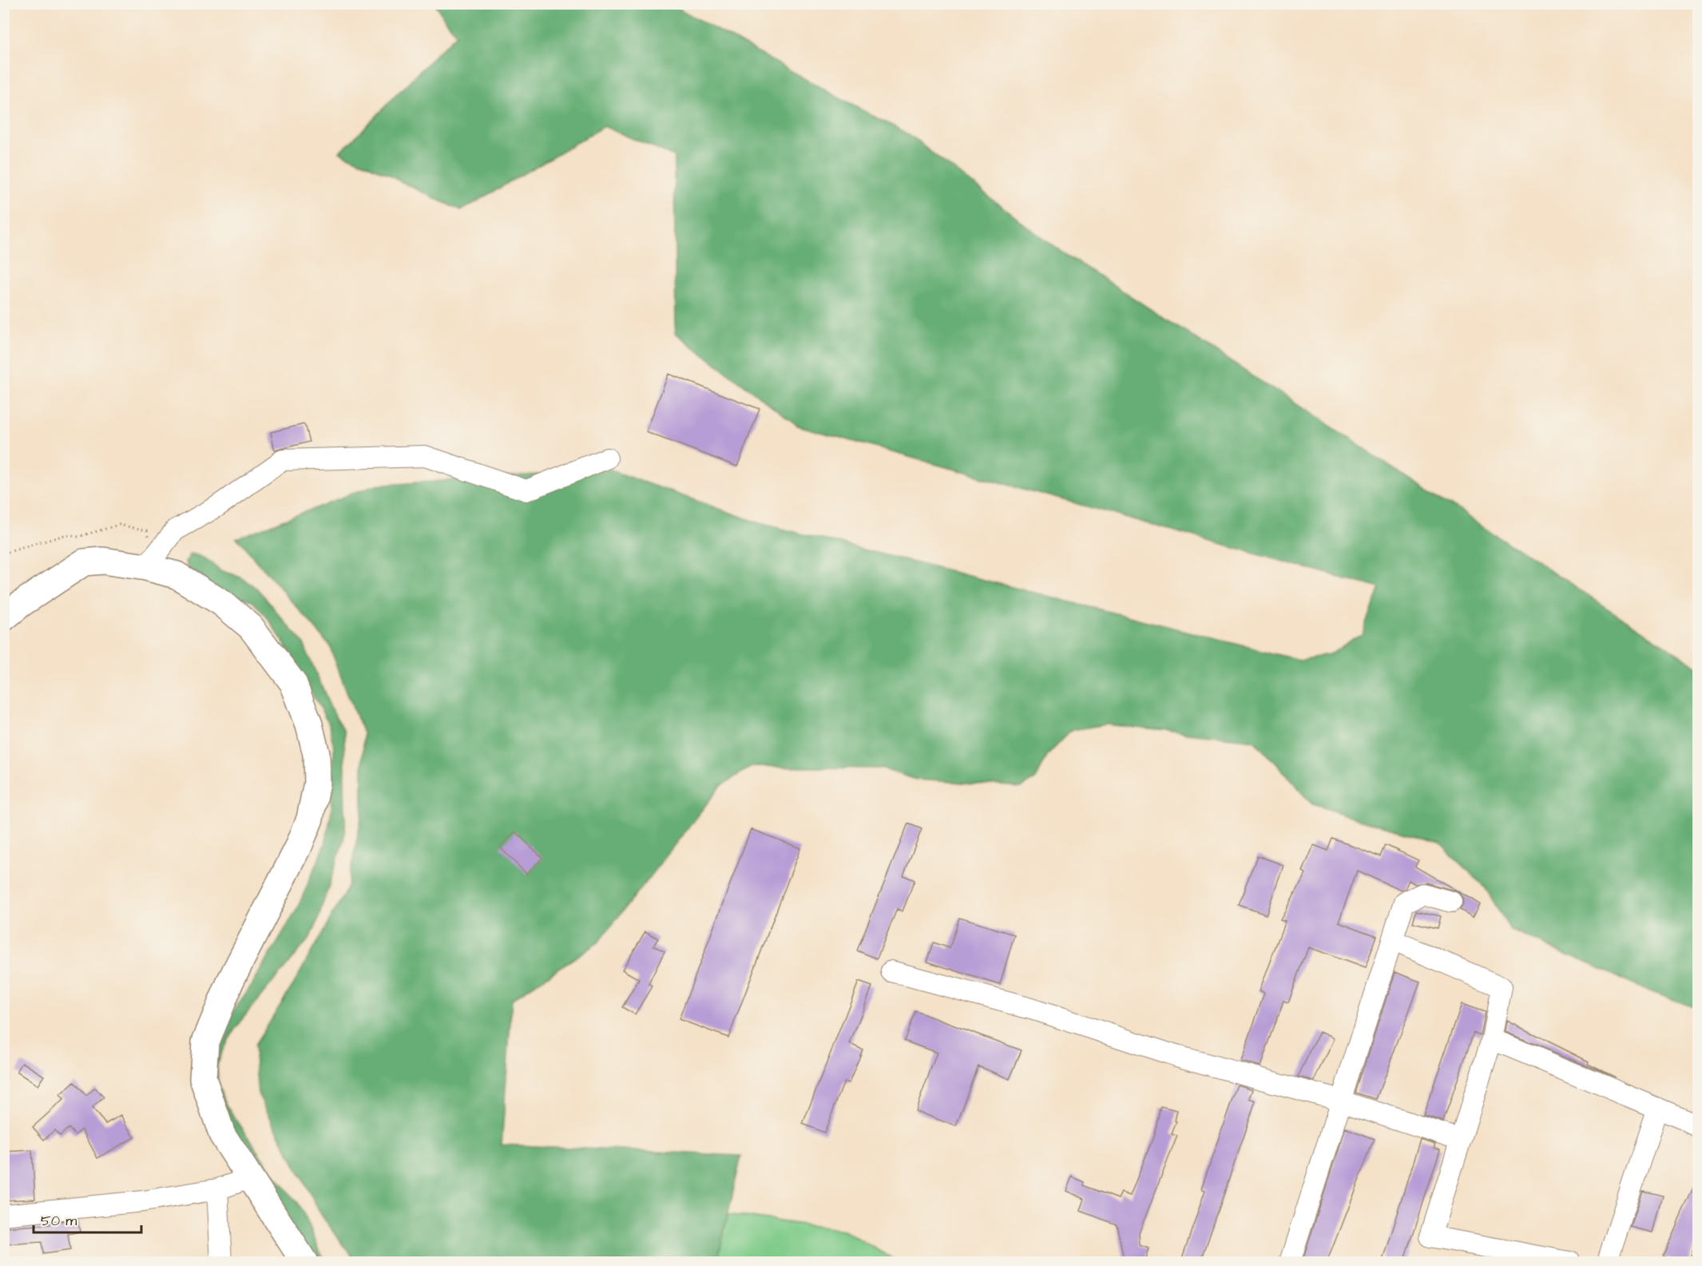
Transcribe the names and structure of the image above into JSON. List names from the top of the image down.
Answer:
{
  "scale_bar": "50 m"
}
